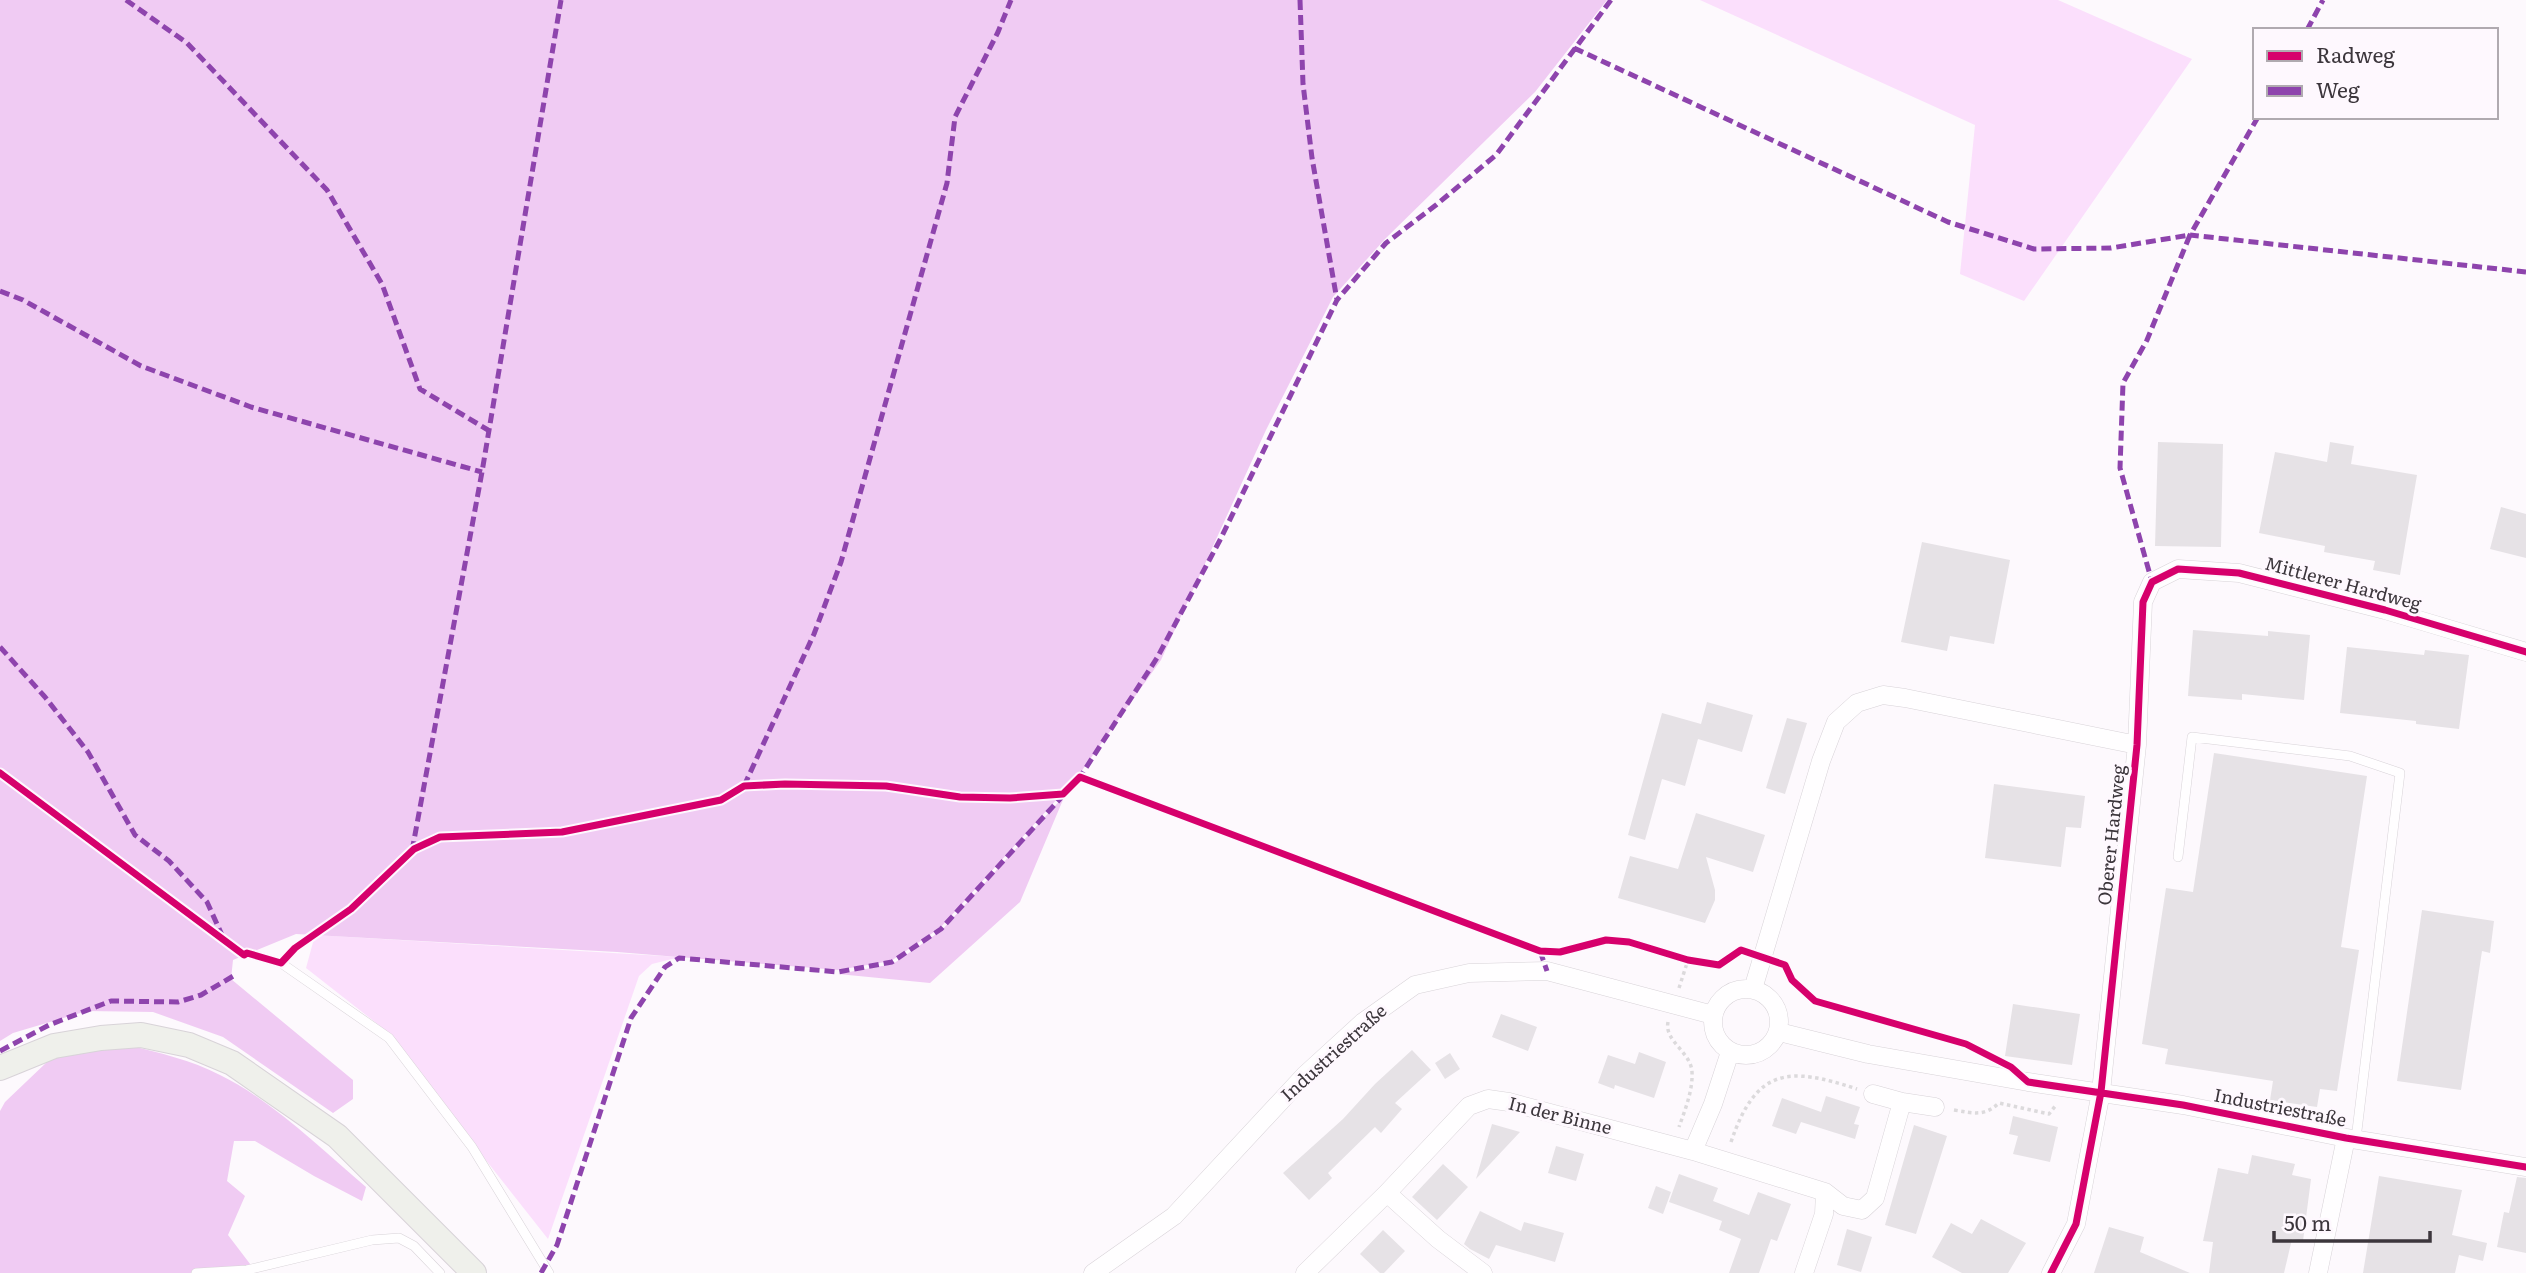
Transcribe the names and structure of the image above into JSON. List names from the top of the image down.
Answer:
{
  "streets": {
    "street": [
      "Mittlerer Hardweg",
      "Oberer Hardweg",
      "Industriestraße",
      "In der Binne"
    ]
  },
  "crossings": [
    ["Mittlerer Hardweg", "Oberer Hardweg"],
    ["Oberer Hardweg", "Industriestraße"]
  ],
  "legend": ["Radweg", "Weg"],
  "scale_bar": "50 m"
}
